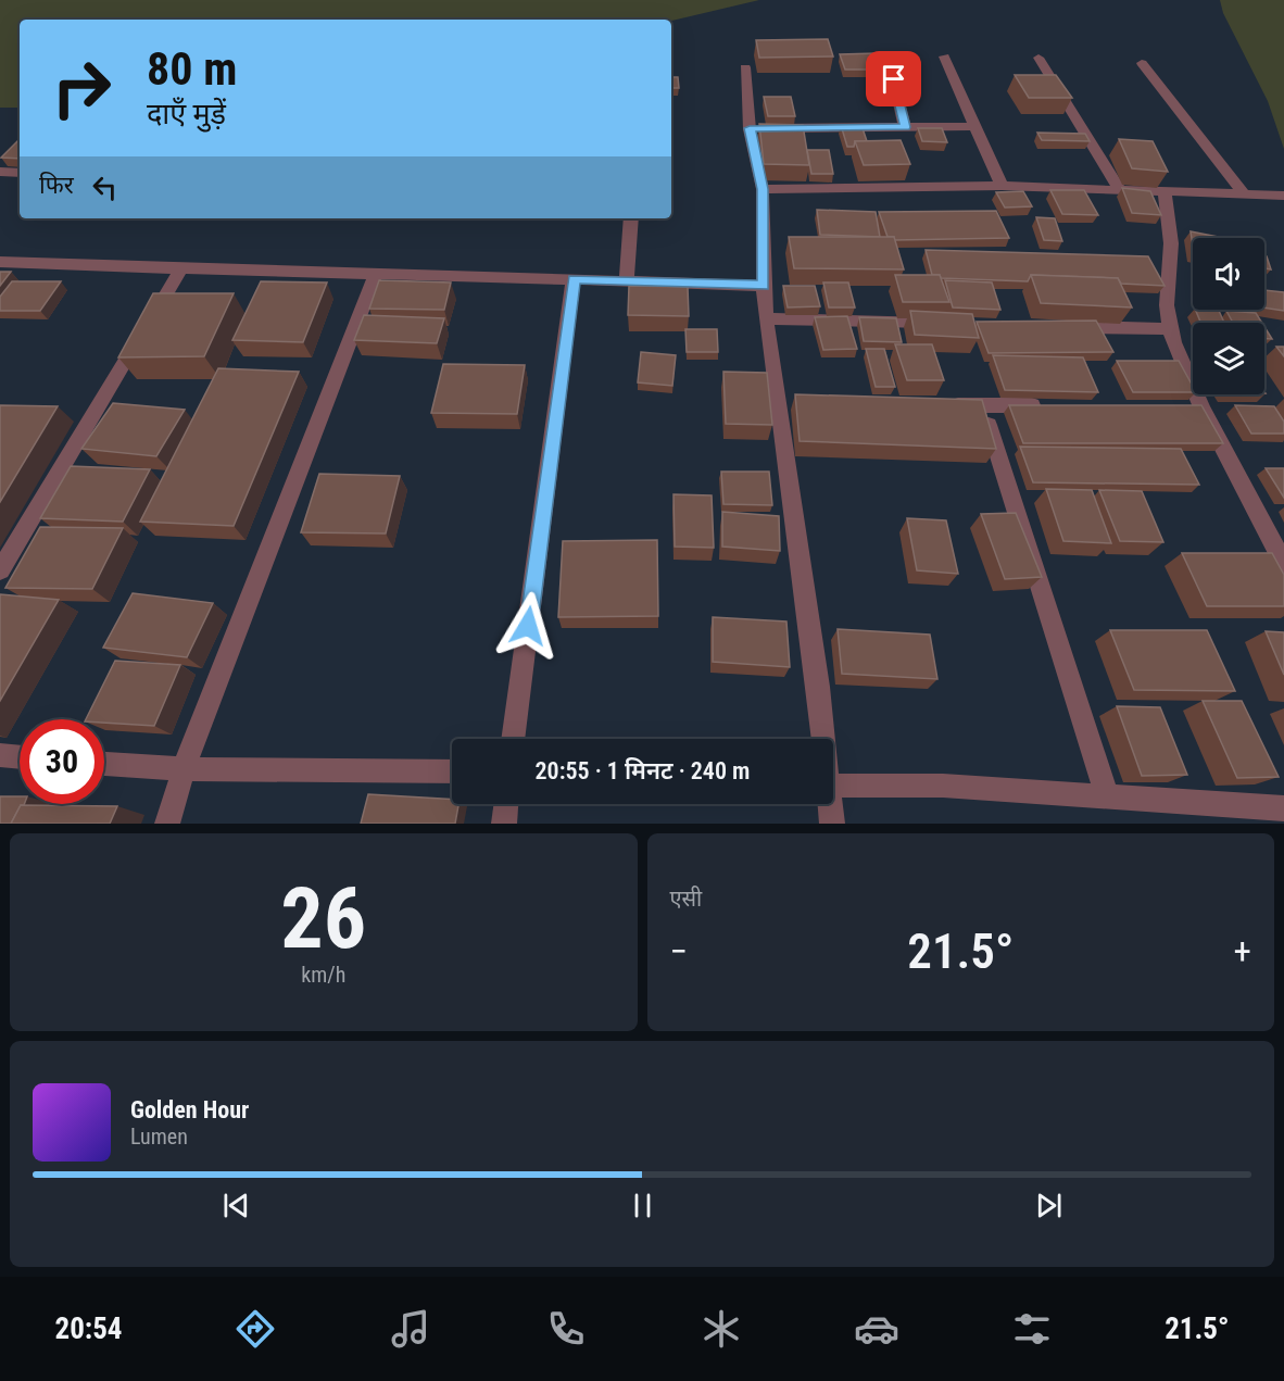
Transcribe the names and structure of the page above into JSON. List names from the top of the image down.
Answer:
{
  "page": {
    "turn": ["80 m", "दाएँ मुड़ें"],
    "then": "फिर",
    "limit": "30",
    "trip": "20:55 · 1 मिनट · 240 m",
    "tile": [
      ["26", "km/h"],
      "एसी"
    ],
    "heat": ["−", "21.5°", "+"],
    "song": ["Golden Hour", "Lumen"],
    "tabs": ["20:54", "21.5°"]
  }
}
